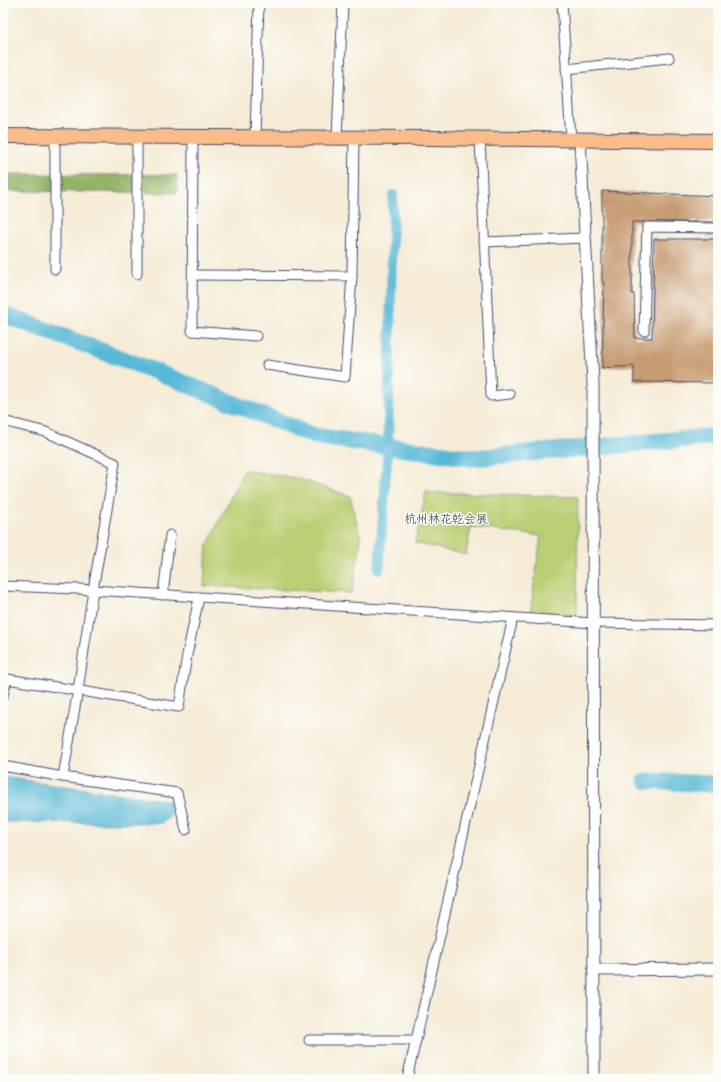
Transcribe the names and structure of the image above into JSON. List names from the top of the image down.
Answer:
{
  "parks": ["杭州林花乾会展"]
}
